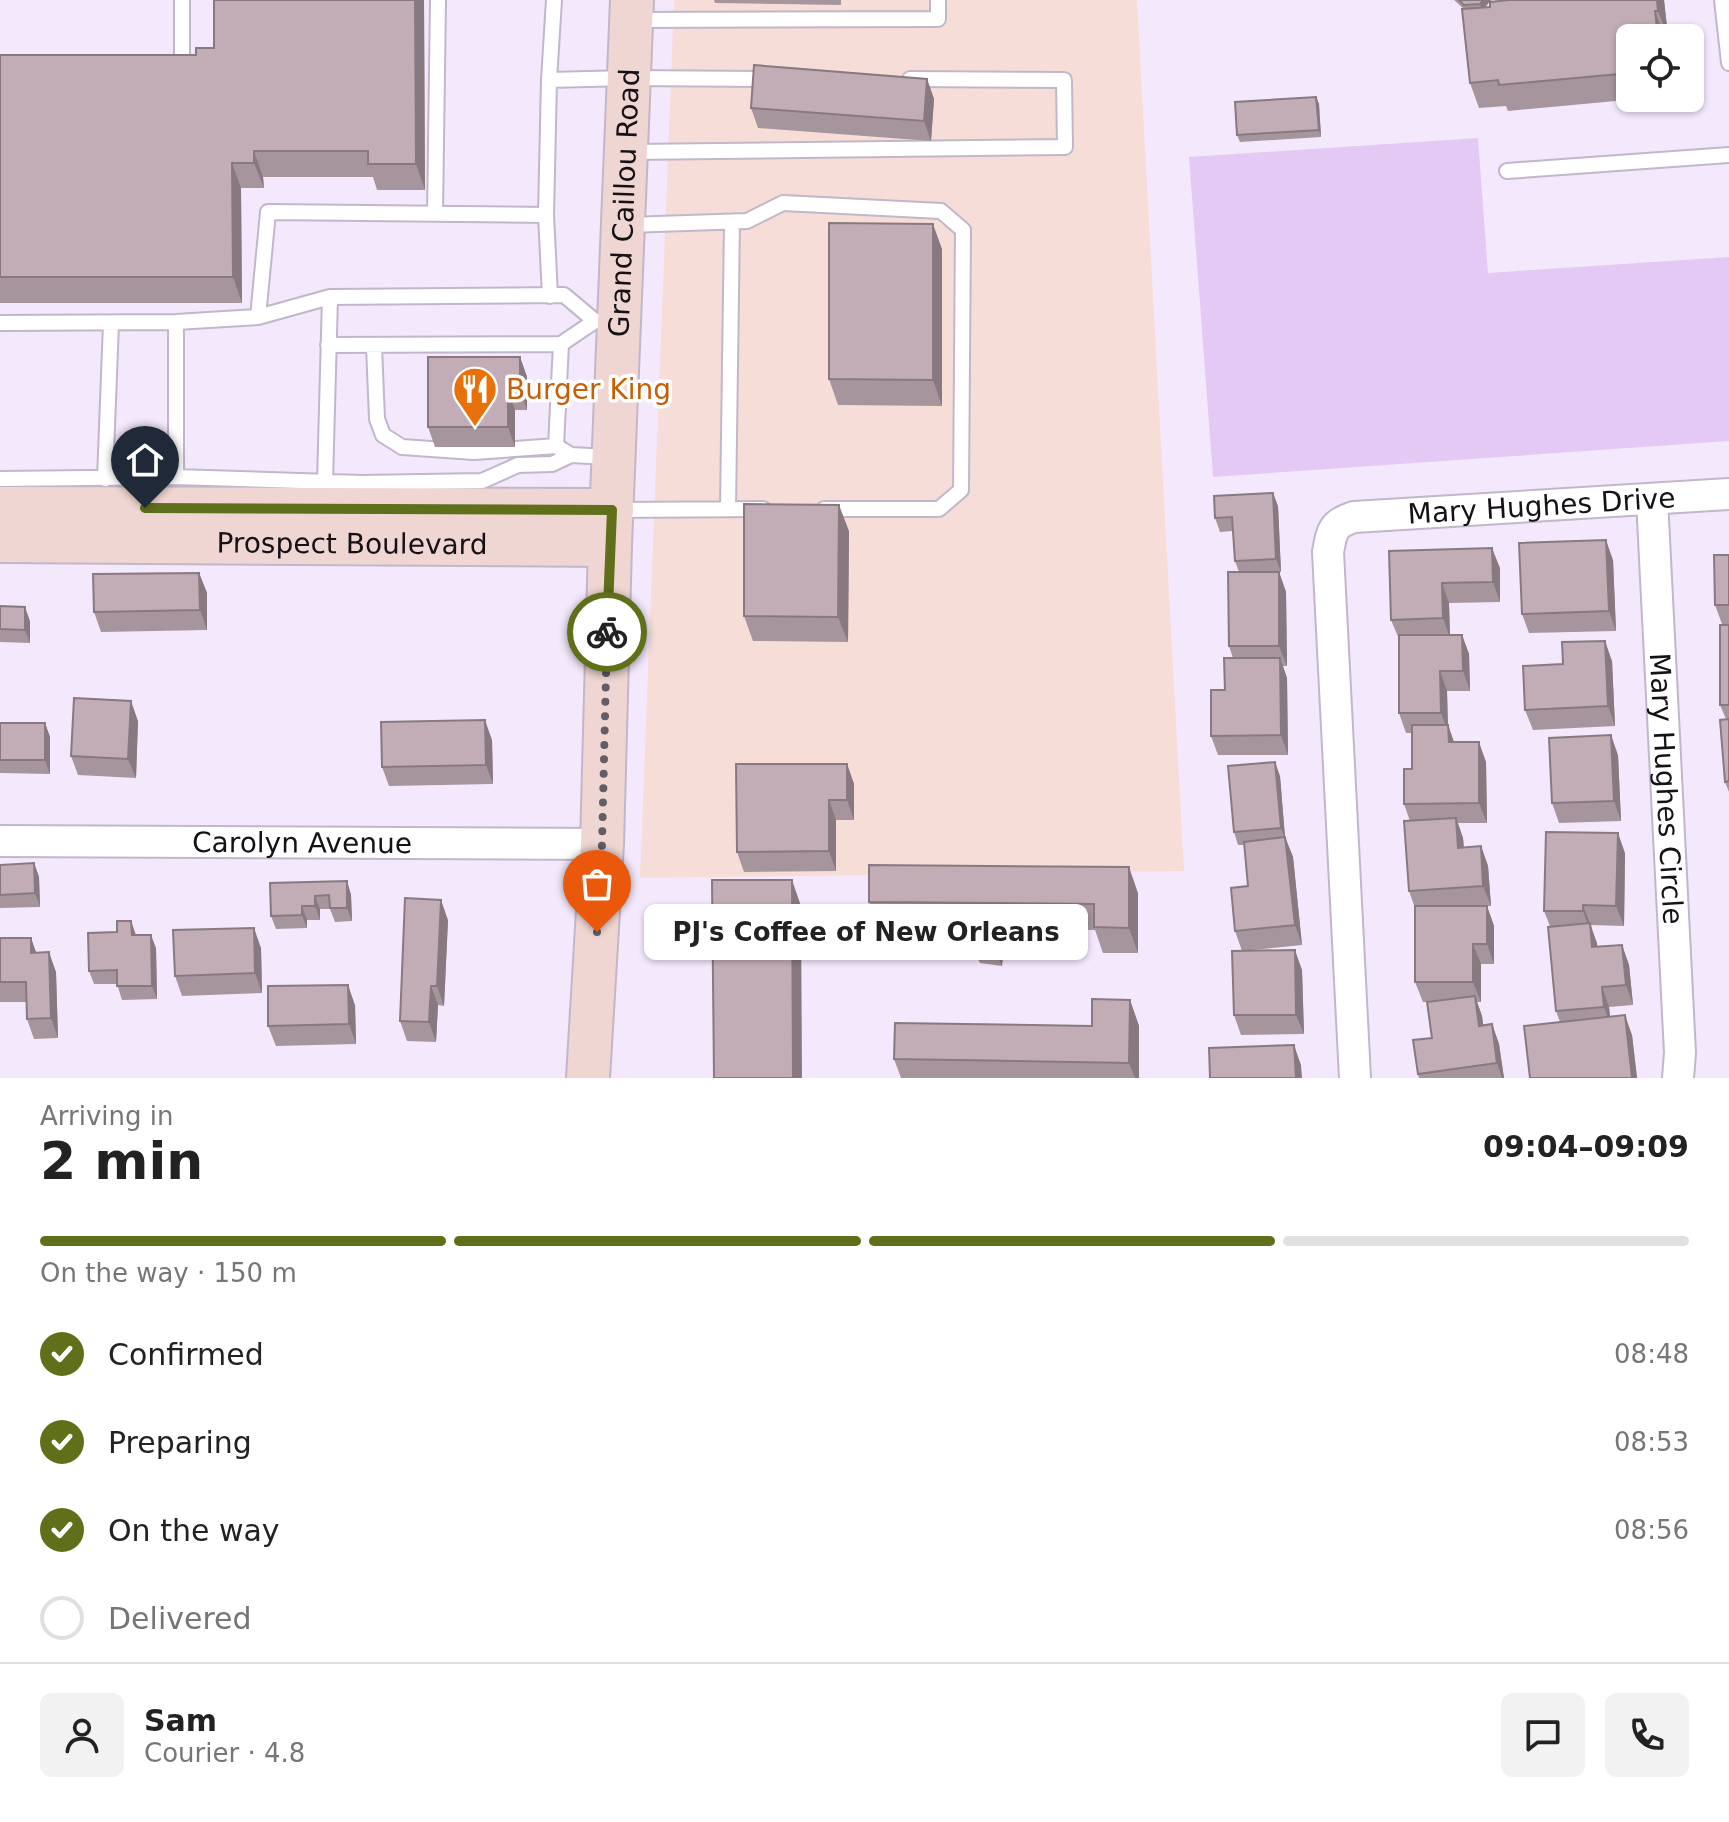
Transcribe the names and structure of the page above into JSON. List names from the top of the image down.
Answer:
{
  "streets": {
    "main road": ["Grand Caillou Road", "Prospect Boulevard"],
    "street": ["Mary Hughes Drive", "Mary Hughes Circle", "Carolyn Avenue"]
  },
  "crossings": [
    ["Grand Caillou Road", "Prospect Boulevard"],
    ["Grand Caillou Road", "Carolyn Avenue"],
    ["Mary Hughes Drive", "Mary Hughes Circle"]
  ],
  "places": {
    "restaurant": ["Burger King"],
    "other": ["PJ's Coffee of New Orleans"]
  },
  "page": {
    "bubble": "PJ's Coffee of New Orleans",
    "heading": ["2 min", "Arriving in", "09:04–09:09"],
    "panel": ["Sam", "Courier · 4.8"],
    "bar": "On the way · 150 m",
    "list": [
      ["Confirmed", "08:48"],
      ["Preparing", "08:53"],
      ["On the way", "08:56"],
      "Delivered"
    ]
  }
}
